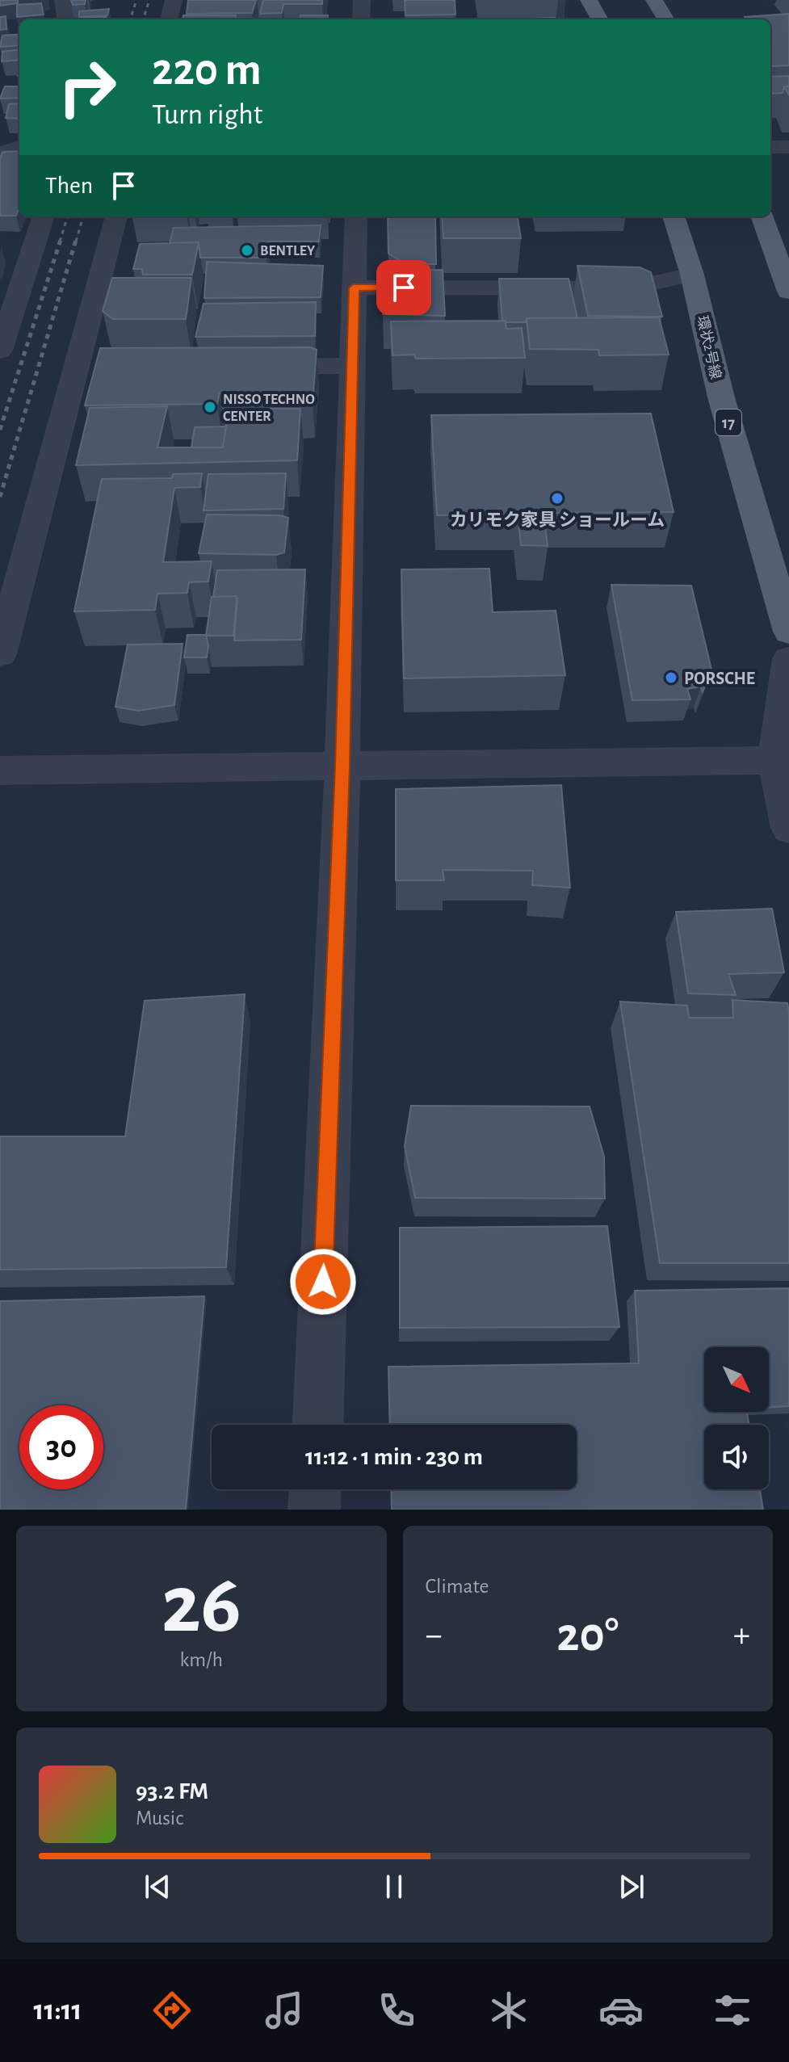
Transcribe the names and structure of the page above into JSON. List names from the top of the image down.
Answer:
{
  "streets": {
    "main road": ["環状2号線", "17"]
  },
  "places": [
    "BENTLEY",
    "NISSO TECHNO CENTER",
    "カリモク家具 ショールーム",
    "PORSCHE"
  ],
  "north": "bottom right",
  "page": {
    "turn": ["220 m", "Turn right"],
    "then": "Then",
    "limit": "30",
    "trip": "11:12 · 1 min · 230 m",
    "tile": [
      ["26", "km/h"],
      "Climate"
    ],
    "heat": ["−", "20°", "+"],
    "song": ["93.2 FM", "Music"],
    "tabs": "11:11"
  }
}
